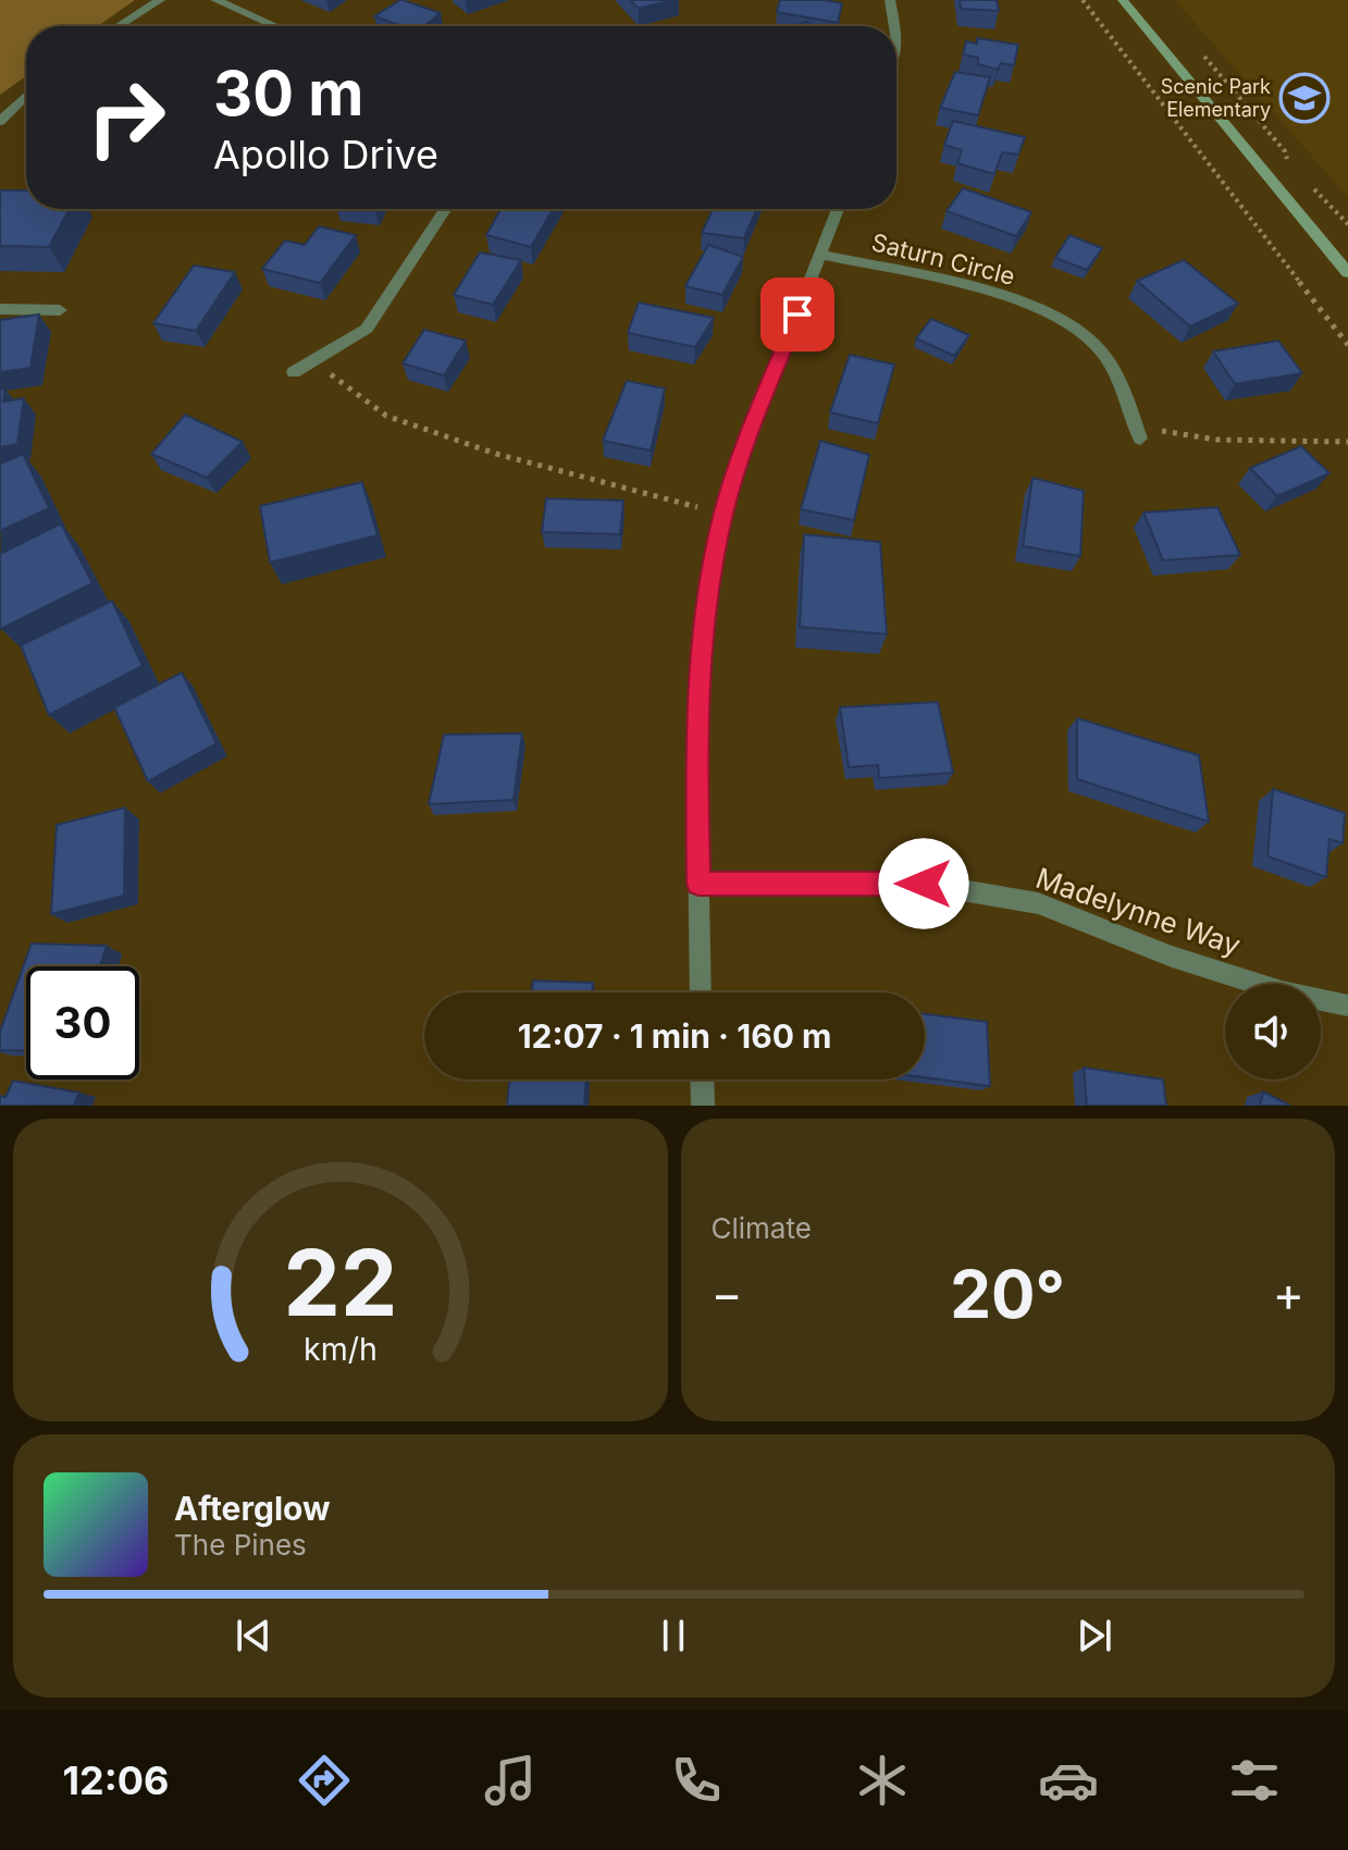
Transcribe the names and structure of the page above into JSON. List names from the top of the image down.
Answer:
{
  "streets": {
    "street": ["Saturn Circle", "Madelynne Way"]
  },
  "places": {
    "school or university": ["Scenic Park Elementary"]
  },
  "page": {
    "turn": ["30 m", "Apollo Drive"],
    "limit": "30",
    "trip": "12:07 · 1 min · 160 m",
    "tile": "Climate",
    "heat": ["−", "20°", "+"],
    "song": ["Afterglow", "The Pines"],
    "tabs": "12:06",
    "gauge": ["22", "km/h"]
  }
}
